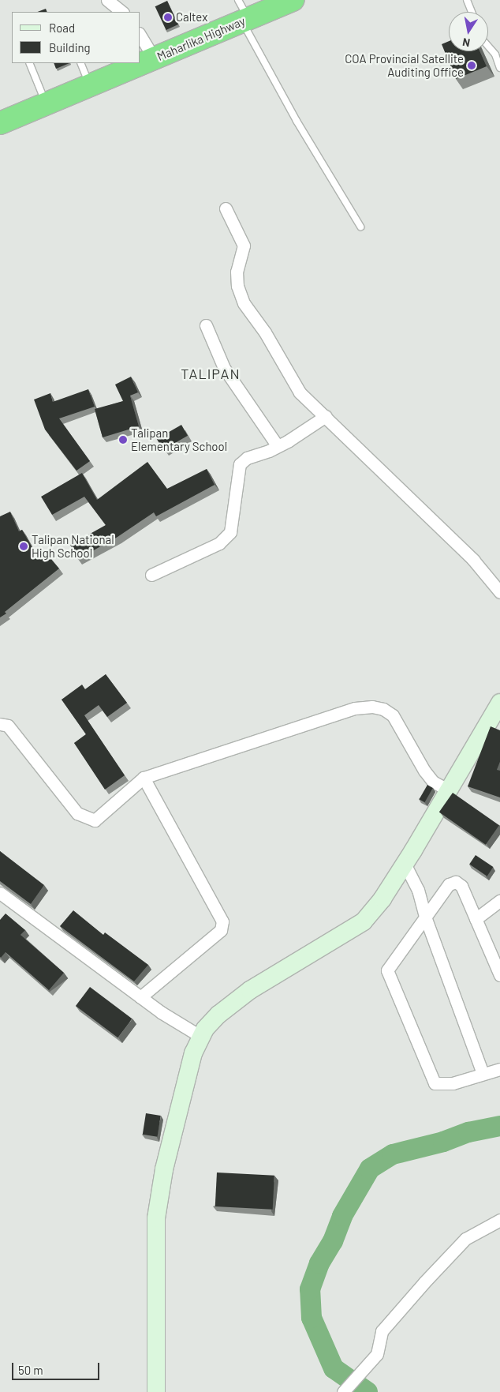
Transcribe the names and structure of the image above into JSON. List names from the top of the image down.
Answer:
{
  "streets": {
    "highway": ["Maharlika Highway"]
  },
  "districts": ["TALIPAN"],
  "places": [
    "Caltex",
    "COA Provincial Satellite Auditing Office",
    "Talipan Elementary School",
    "Talipan National High School"
  ],
  "legend": ["Road", "Building"],
  "scale_bar": "50 m",
  "north": "bottom"
}
